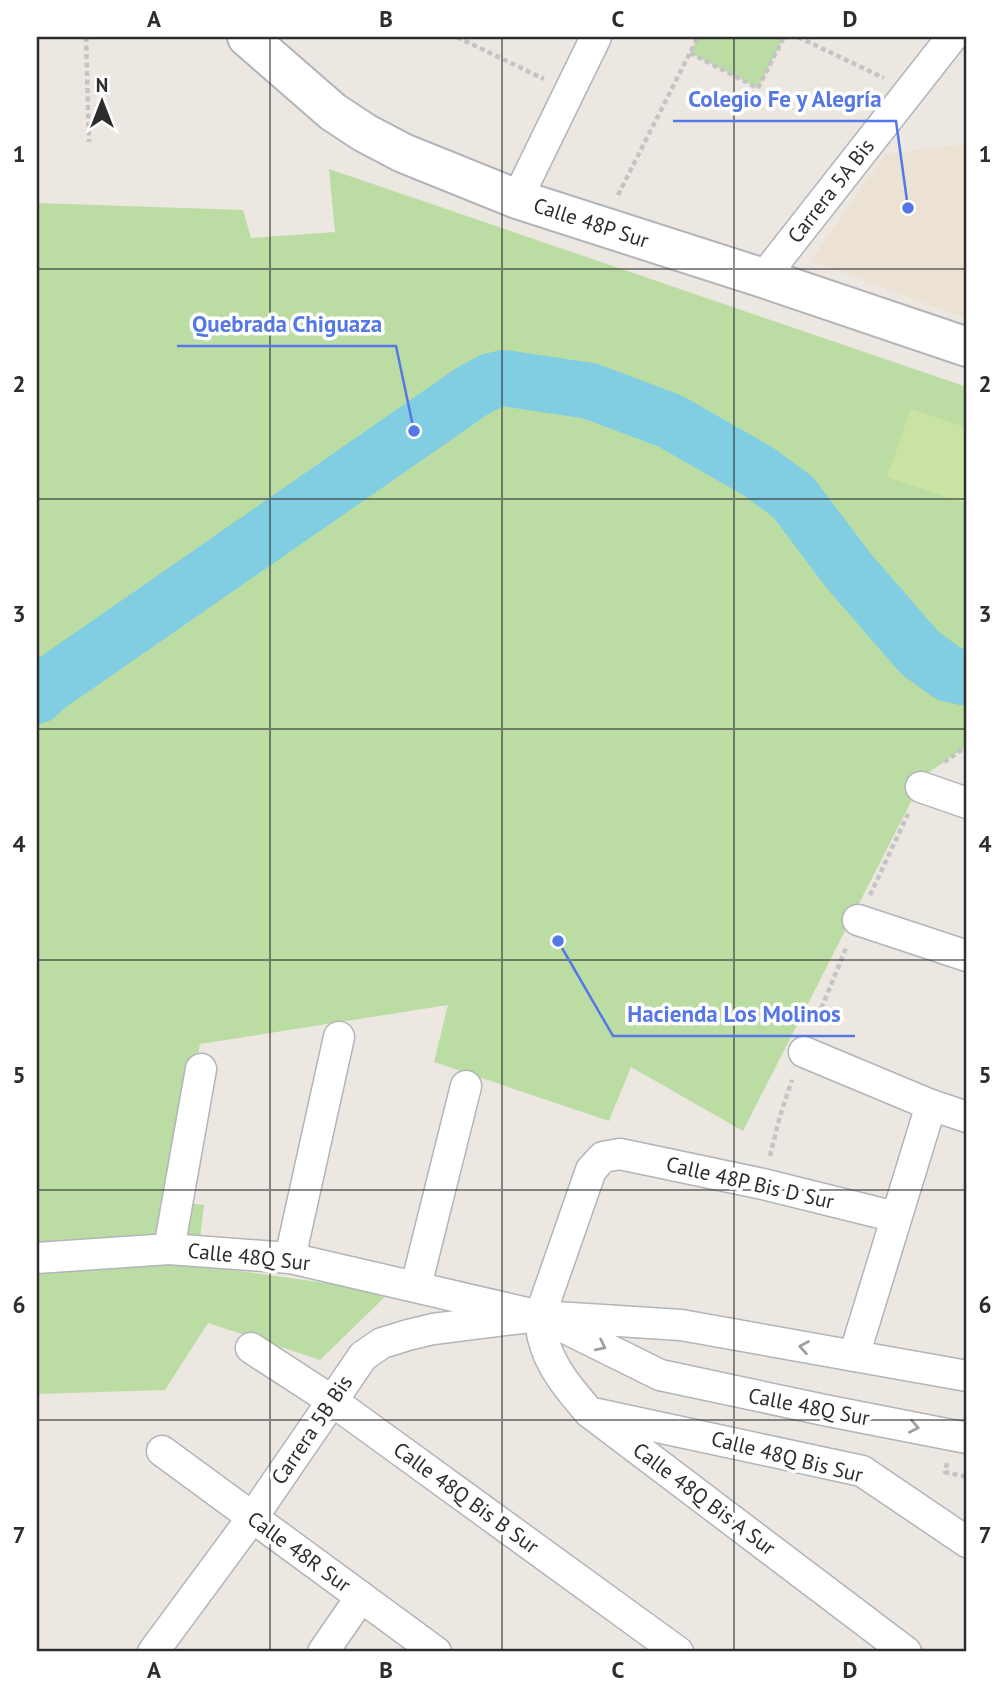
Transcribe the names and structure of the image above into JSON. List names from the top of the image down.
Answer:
{
  "streets": {
    "main road": ["Calle 48P Sur"],
    "street": [
      "Carrera 5A Bis",
      "Calle 48P Bis D Sur",
      "Calle 48Q Sur",
      "Carrera 5B Bis",
      "Calle 48Q Bis Sur",
      "Calle 48Q Bis B Sur",
      "Calle 48Q Bis A Sur",
      "Calle 48R Sur"
    ]
  },
  "crossings": [
    ["Carrera 5A Bis", "Calle 48P Sur"],
    ["Calle 48P Bis D Sur", "Calle 48Q Sur"],
    ["Calle 48P Bis D Sur", "Carrera 5B Bis"],
    ["Calle 48P Bis D Sur", "Calle 48Q Bis A Sur"],
    ["Calle 48Q Sur", "Carrera 5B Bis"],
    ["Calle 48Q Sur", "Calle 48Q Bis A Sur"],
    ["Carrera 5B Bis", "Calle 48Q Bis B Sur"],
    ["Carrera 5B Bis", "Calle 48Q Bis A Sur"],
    ["Carrera 5B Bis", "Calle 48R Sur"],
    ["Calle 48Q Bis Sur", "Calle 48Q Bis A Sur"]
  ],
  "places": ["Colegio Fe y Alegría", "Quebrada Chiguaza", "Hacienda Los Molinos"],
  "north": "top",
  "grid": {
    "columns": [
      "A",
      "B",
      "C",
      "D"
    ],
    "rows": [
      "1",
      "2",
      "3",
      "4",
      "5",
      "6",
      "7"
    ]
  }
}
